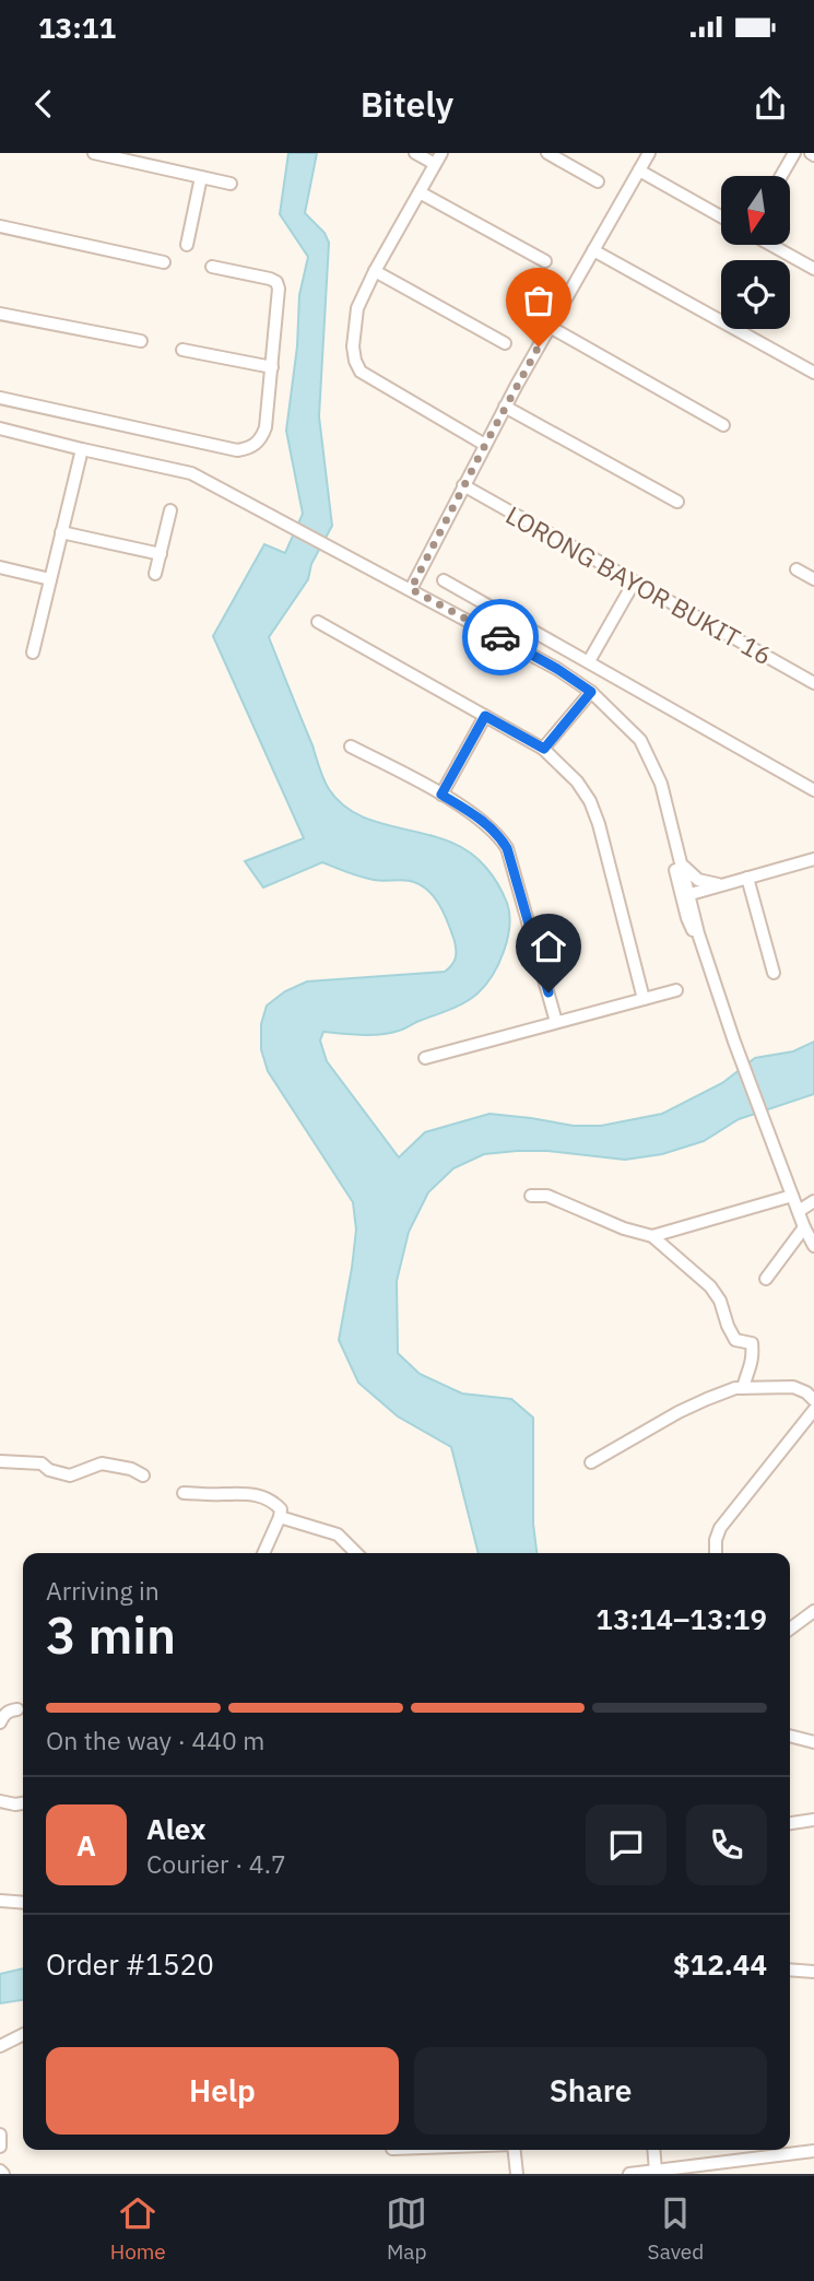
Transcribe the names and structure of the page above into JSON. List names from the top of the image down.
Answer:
{
  "streets": {
    "street": ["LORONG BAYOR BUKIT 16"]
  },
  "north": "bottom",
  "page": {
    "status": "13:11",
    "header": "Bitely",
    "heading": ["3 min", "Arriving in", "13:14–13:19"],
    "panel": [
      "Alex",
      "Courier · 4.7",
      "Order #1520",
      "$12.44"
    ],
    "bar": "On the way · 440 m",
    "round": "A",
    "buttons": ["Help", "Share"],
    "tabs": ["Home", "Map", "Saved"]
  }
}
